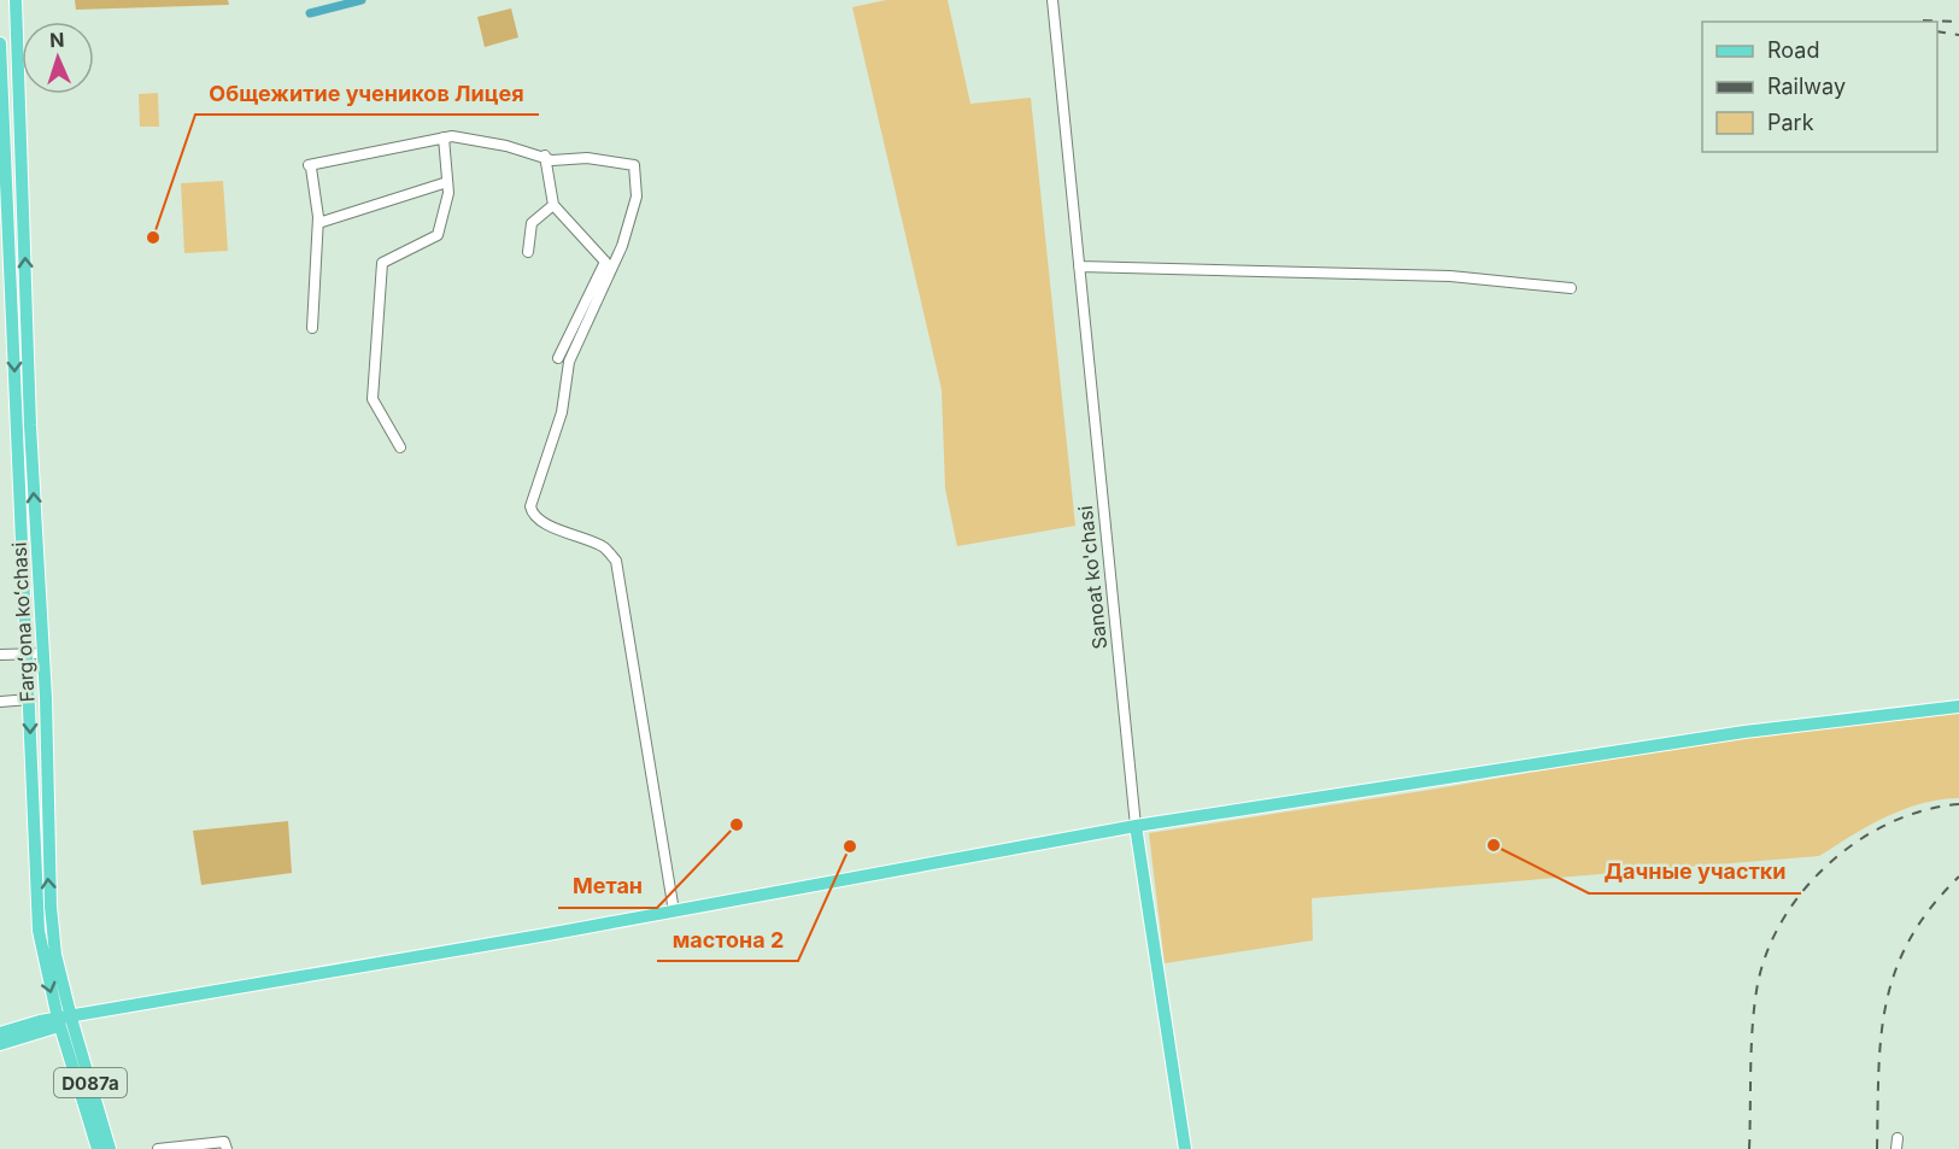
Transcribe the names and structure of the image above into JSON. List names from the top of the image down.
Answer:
{
  "streets": {
    "main road": ["Sanoat ko'chasi", "Fargʻona koʻchasi", "D087a"]
  },
  "places": [
    "Общежитие учеников Лицея",
    "Метан",
    "Дачные участки",
    "мастона 2"
  ],
  "legend": ["Road", "Railway", "Park"],
  "north": "top"
}
